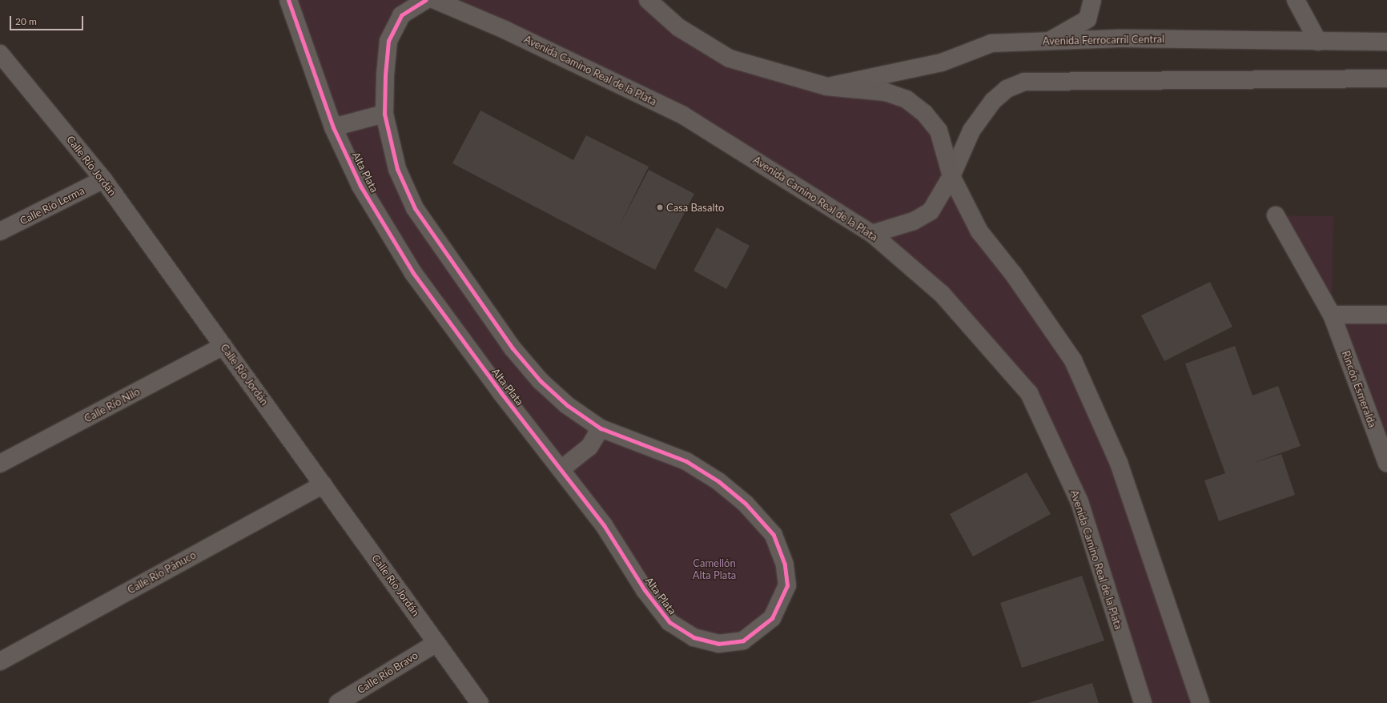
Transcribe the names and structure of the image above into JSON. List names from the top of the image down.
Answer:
{
  "streets": {
    "main road": ["Avenida Camino Real de la Plata"],
    "street": [
      "Avenida Ferrocarril Central",
      "Calle Río Jordán",
      "Alta Plata",
      "Calle Río Lerma",
      "Rincón Esmeralda",
      "Calle Río Nilo",
      "Calle Río Pánuco",
      "Calle Río Bravo"
    ]
  },
  "crossings": [
    ["Calle Río Jordán", "Calle Río Lerma"],
    ["Calle Río Jordán", "Calle Río Nilo"],
    ["Calle Río Jordán", "Calle Río Pánuco"],
    ["Calle Río Jordán", "Calle Río Bravo"]
  ],
  "parks": ["Camellón Alta Plata"],
  "places": ["Casa Basalto"],
  "scale_bar": "20 m"
}
